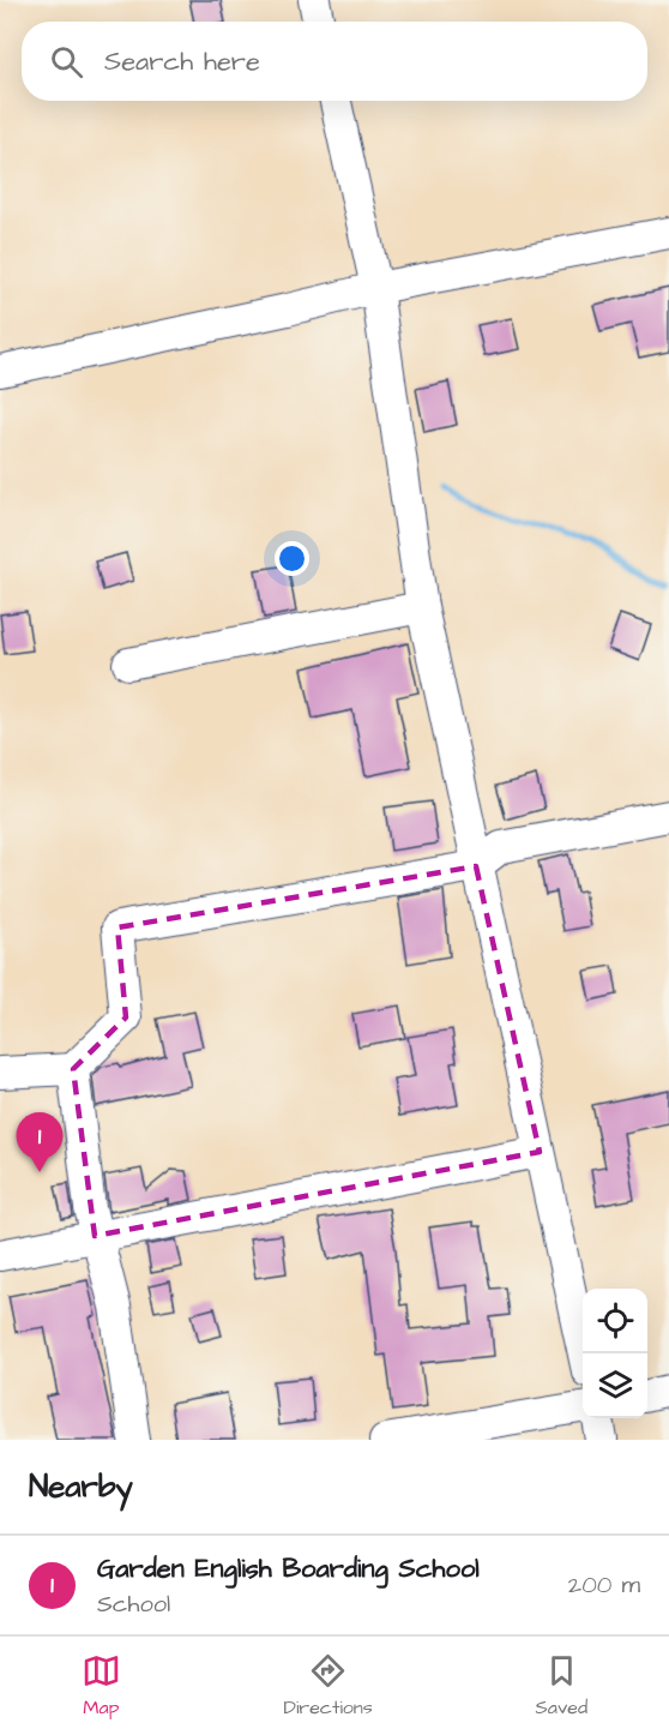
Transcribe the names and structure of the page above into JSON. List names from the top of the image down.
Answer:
{
  "page": {
    "search": "Search here",
    "pins": "1",
    "heading": "Nearby",
    "list": [
      {
        "mark": "1",
        "name": "Garden English Boarding School",
        "note": "School",
        "value": "200 m"
      }
    ],
    "nav": ["Map", "Directions", "Saved"]
  }
}
